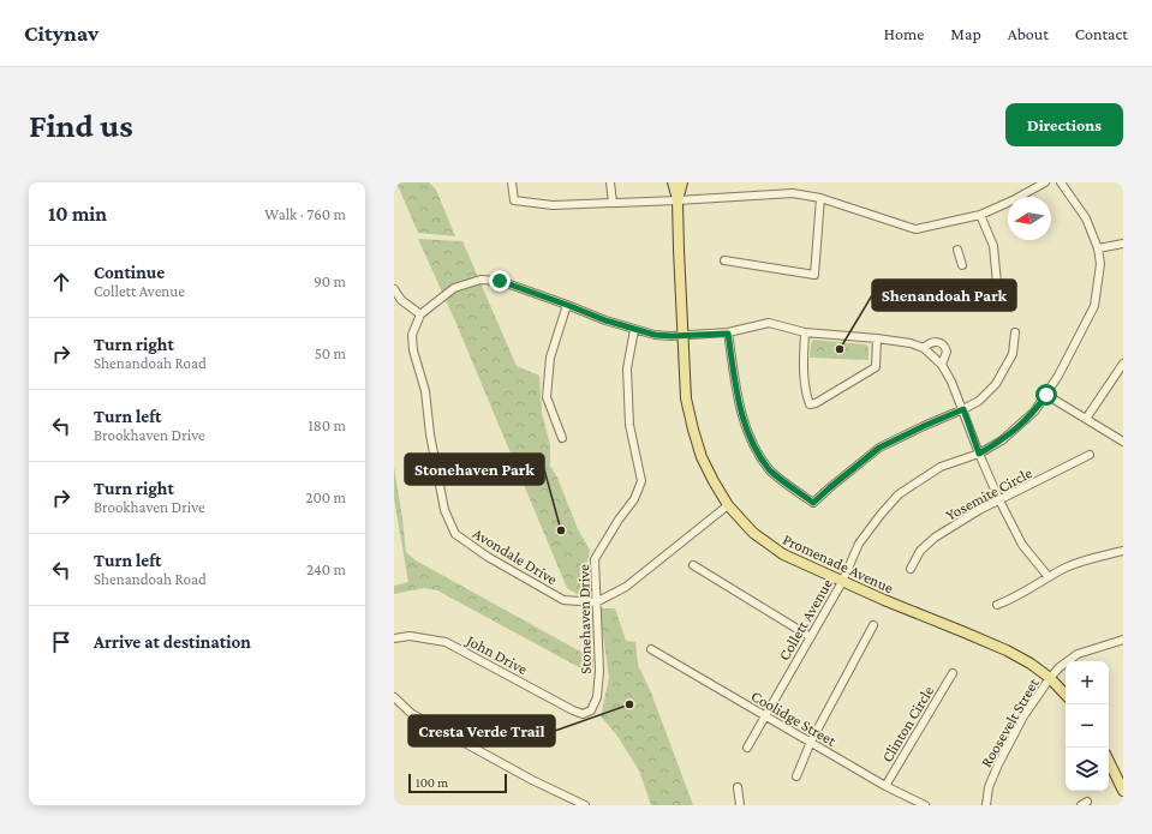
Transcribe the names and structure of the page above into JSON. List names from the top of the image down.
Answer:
{
  "streets": {
    "main road": ["Promenade Avenue"],
    "street": [
      "Yosemite Circle",
      "Avondale Drive",
      "Stonehaven Drive",
      "Collett Avenue",
      "John Drive",
      "Coolidge Street",
      "Roosevelt Street",
      "Clinton Circle"
    ]
  },
  "crossings": [
    ["Avondale Drive", "Stonehaven Drive"],
    ["Promenade Avenue", "Collett Avenue"],
    ["Promenade Avenue", "Roosevelt Street"],
    ["Stonehaven Drive", "John Drive"],
    ["Collett Avenue", "Coolidge Street"],
    ["Coolidge Street", "Clinton Circle"]
  ],
  "places": ["Shenandoah Park", "Stonehaven Park", "Cresta Verde Trail"],
  "scale_bar": "100 m",
  "north": "left",
  "page": {
    "header": "Citynav",
    "nav": [
      "Home",
      "Map",
      "About",
      "Contact"
    ],
    "buttons": "Directions",
    "title": "Find us",
    "heading": ["10 min", "Walk · 760 m"],
    "list": [
      ["Continue", "Collett Avenue", "90 m"],
      ["Turn right", "Shenandoah Road", "50 m"],
      ["Turn left", "Brookhaven Drive", "180 m"],
      ["Turn right", "Brookhaven Drive", "200 m"],
      ["Turn left", "Shenandoah Road", "240 m"],
      "Arrive at destination"
    ],
    "map_buttons": ["+", "−"],
    "scale": "100 m"
  }
}
